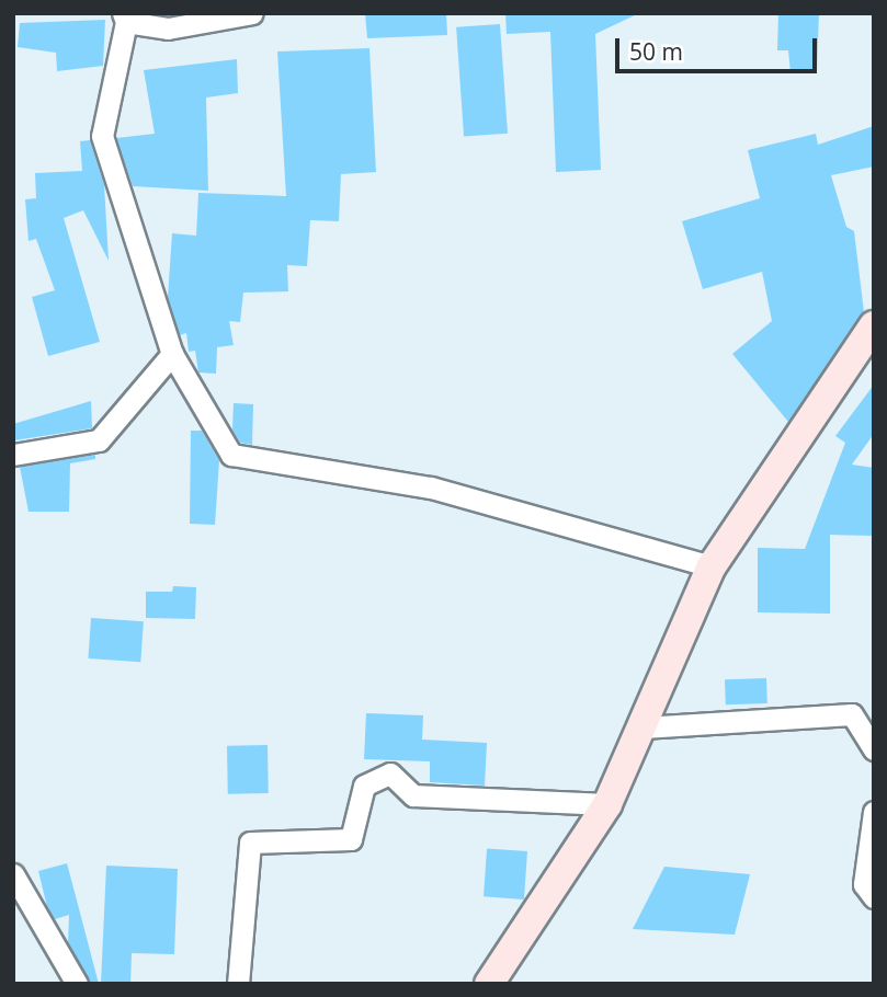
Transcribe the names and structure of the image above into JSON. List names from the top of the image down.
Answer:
{
  "scale_bar": "50 m"
}
